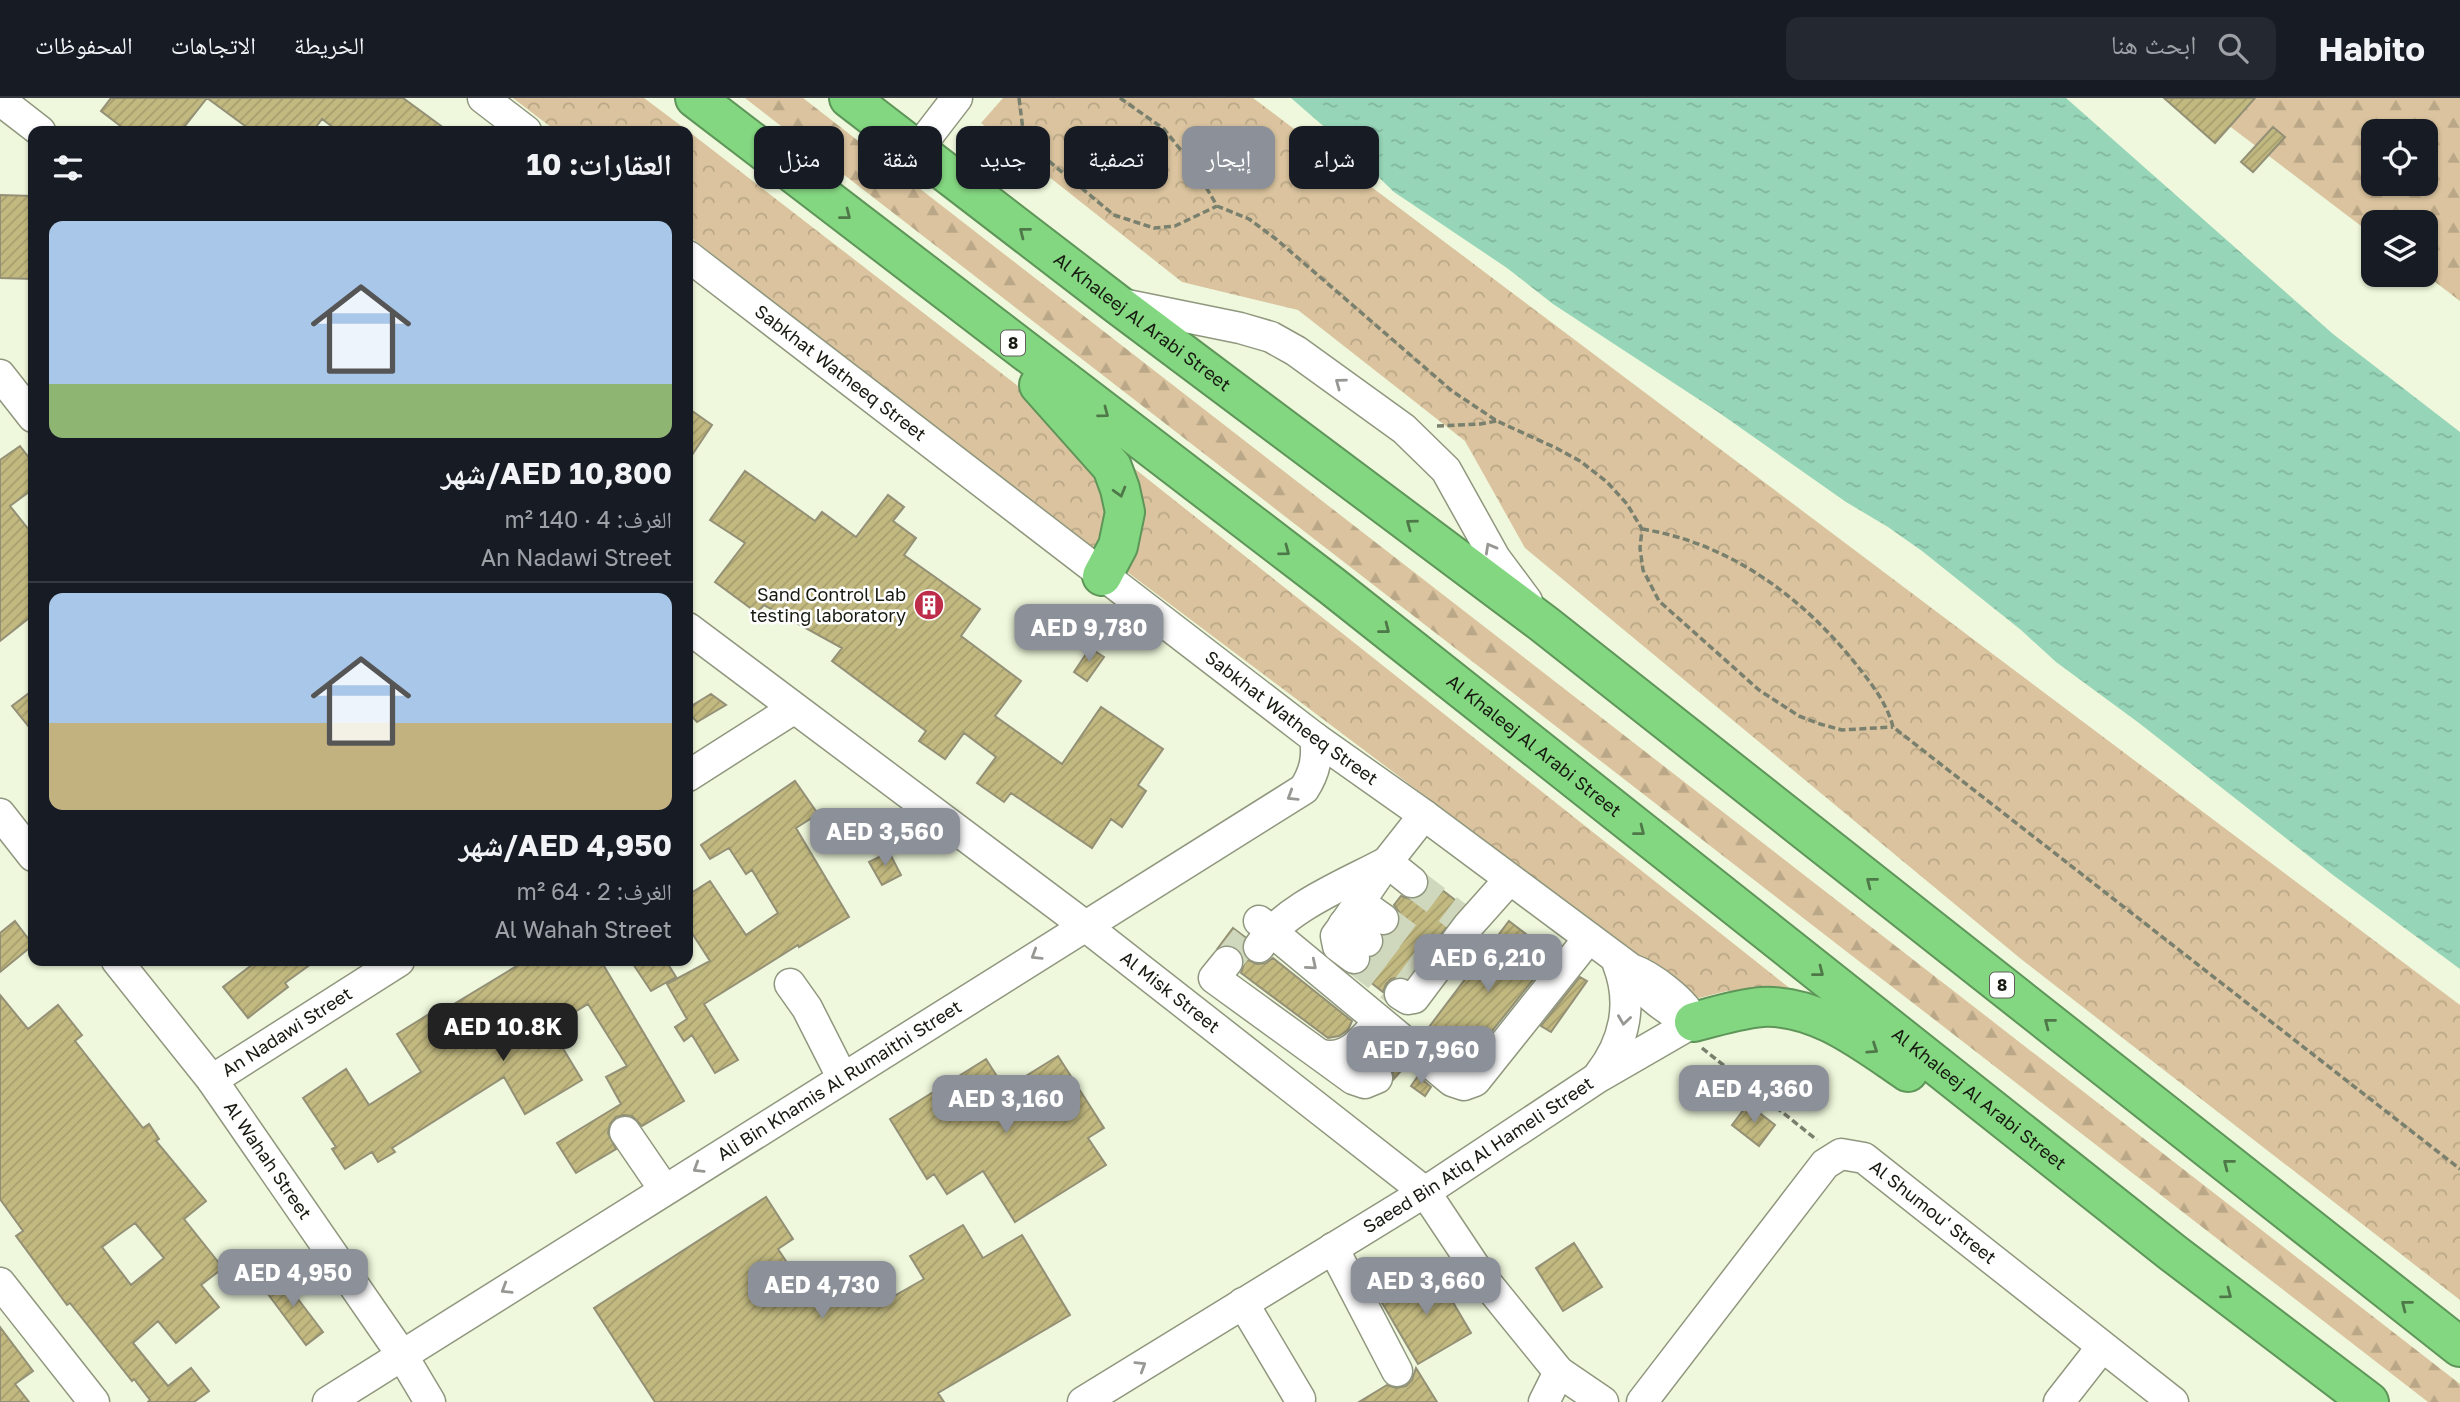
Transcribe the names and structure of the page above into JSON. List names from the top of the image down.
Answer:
{
  "streets": {
    "highway": ["Al Khaleej Al Arabi Street", "8"],
    "street": [
      "Sabkhat Watheeq Street",
      "Al Misk Street",
      "An Nadawi Street",
      "Ali Bin Khamis Al Rumaithi Street",
      "Saeed Bin Atiq Al Hameli Street",
      "Al Wahah Street",
      "Al Shumou' Street"
    ]
  },
  "crossings": [
    ["Sabkhat Watheeq Street", "Ali Bin Khamis Al Rumaithi Street"],
    ["Sabkhat Watheeq Street", "Saeed Bin Atiq Al Hameli Street"],
    ["Al Misk Street", "Ali Bin Khamis Al Rumaithi Street"],
    ["Al Misk Street", "Saeed Bin Atiq Al Hameli Street"],
    ["An Nadawi Street", "Al Wahah Street"],
    ["Ali Bin Khamis Al Rumaithi Street", "Al Wahah Street"]
  ],
  "one_way": ["Ali Bin Khamis Al Rumaithi Street"],
  "places": {
    "building": ["Sand Control Lab testing laboratory"]
  },
  "page": {
    "header": "Habito",
    "search": "ابحث هنا",
    "nav": ["الخريطة", "الاتجاهات", "المحفوظات"],
    "chip": [
      "شراء",
      "إيجار",
      "تصفية",
      "جديد",
      "شقة",
      "منزل"
    ],
    "heading": "العقارات: 10",
    "list": [
      {
        "name": "AED 10,800/شهر",
        "note": "الغرف: 4 · 140 m² · An Nadawi Street"
      },
      {
        "name": "AED 4,950/شهر",
        "note": "الغرف: 2 · 64 m² · Al Wahah Street"
      }
    ],
    "price": [
      "AED 9,780",
      "AED 3,560",
      "AED 6,210",
      "AED 10.8K",
      "AED 7,960",
      "AED 4,360",
      "AED 3,160",
      "AED 4,950",
      "AED 3,660",
      "AED 4,730"
    ]
  }
}
